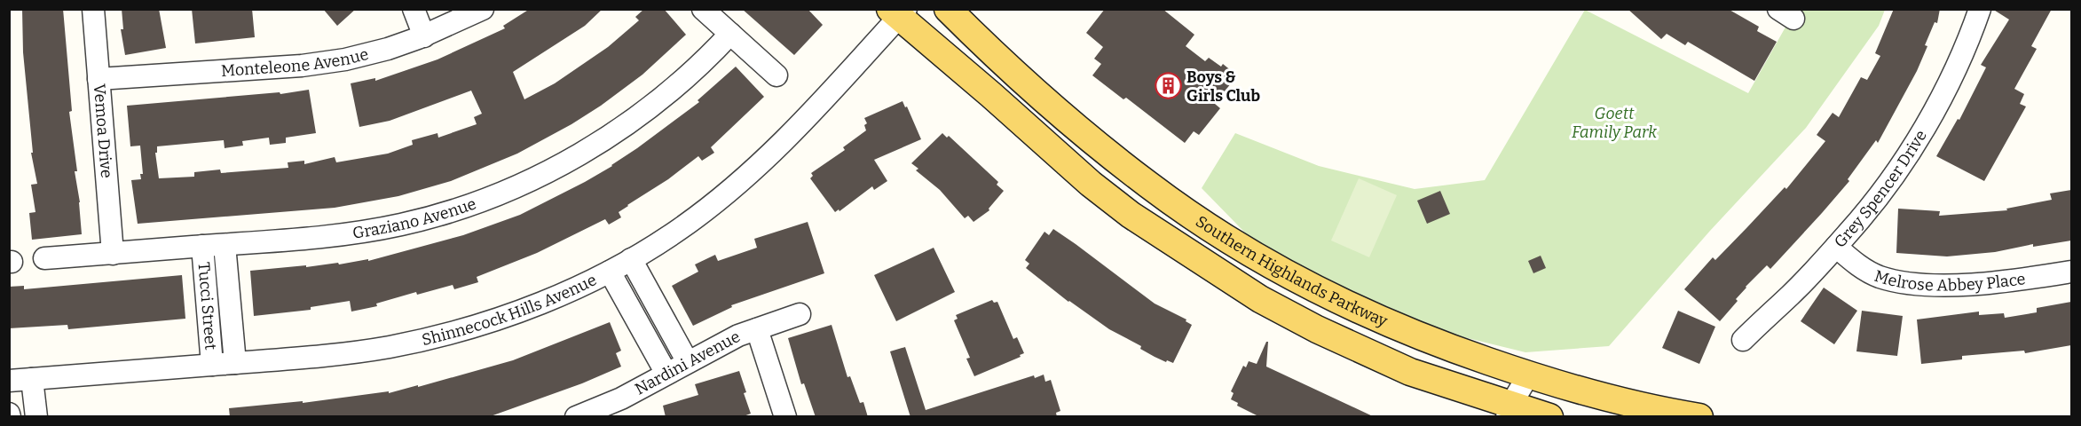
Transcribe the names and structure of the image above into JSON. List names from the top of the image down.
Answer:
{
  "streets": {
    "main road": ["Southern Highlands Parkway"],
    "street": [
      "Monteleone Avenue",
      "Vemoa Drive",
      "Grey Spencer Drive",
      "Graziano Avenue",
      "Melrose Abbey Place",
      "Tucci Street",
      "Shinnecock Hills Avenue",
      "Nardini Avenue"
    ]
  },
  "crossings": [
    ["Monteleone Avenue", "Vemoa Drive"],
    ["Vemoa Drive", "Graziano Avenue"],
    ["Grey Spencer Drive", "Melrose Abbey Place"],
    ["Graziano Avenue", "Tucci Street"],
    ["Tucci Street", "Shinnecock Hills Avenue"]
  ],
  "parks": ["Goett Family Park"],
  "places": {
    "building": ["Boys & Girls Club"]
  }
}
